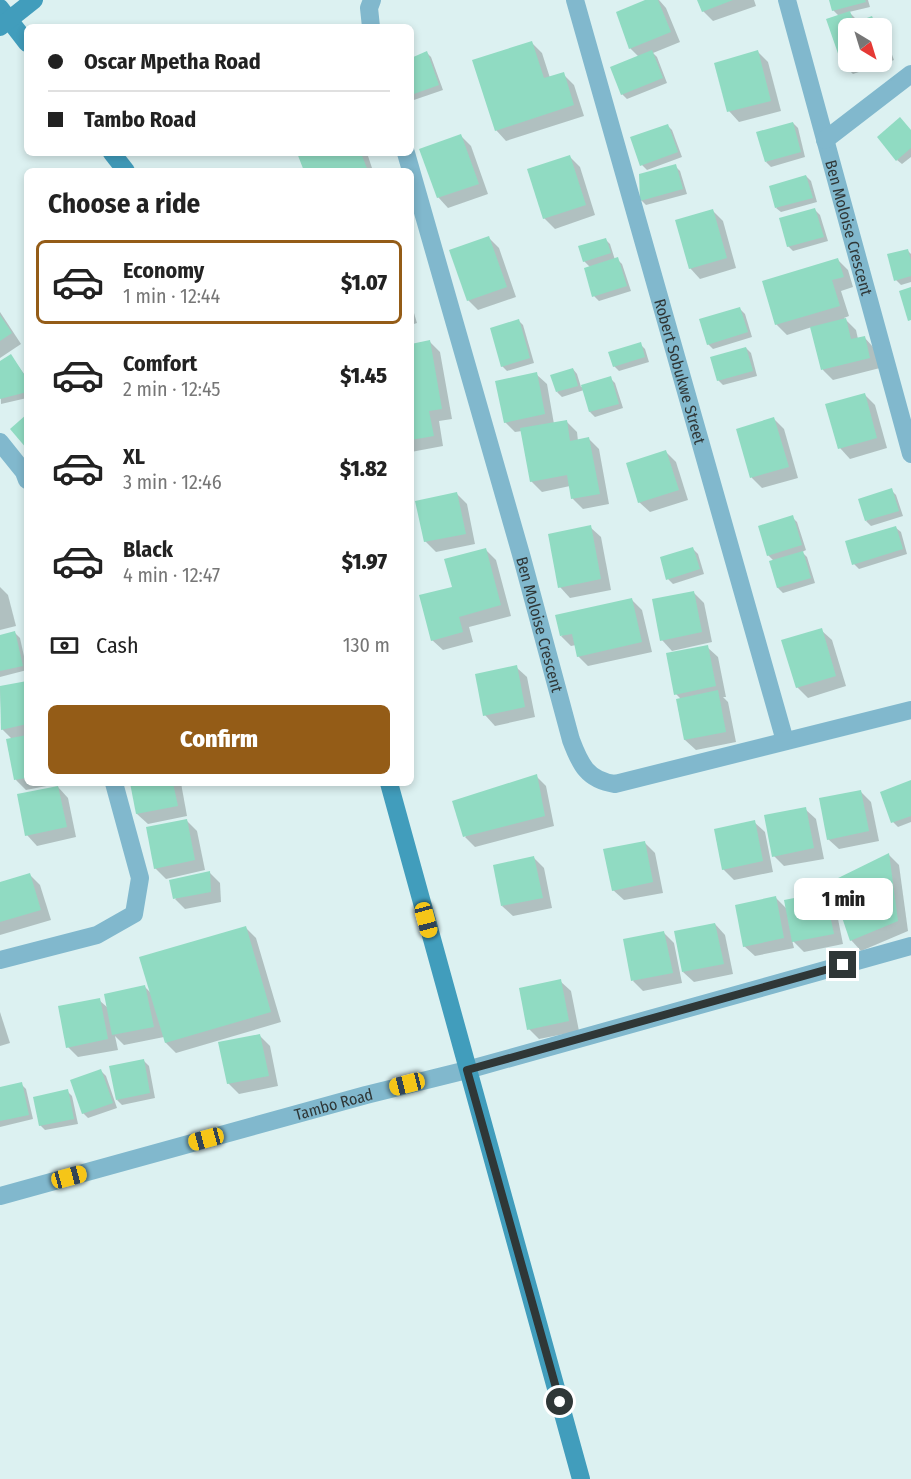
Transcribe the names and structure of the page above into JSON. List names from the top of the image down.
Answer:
{
  "streets": {
    "street": ["Ben Moloise Crescent", "Robert Sobukwe Street", "Tambo Road"]
  },
  "crossings": [
    ["Ben Moloise Crescent", "Robert Sobukwe Street"]
  ],
  "north": "bottom right",
  "page": {
    "banner": ["Oscar Mpetha Road", "Tambo Road"],
    "heading": "Choose a ride",
    "list": [
      {
        "name": "Economy",
        "note": "1 min · 12:44",
        "value": "$1.07"
      },
      {
        "name": "Comfort",
        "note": "2 min · 12:45",
        "value": "$1.45"
      },
      {
        "name": "XL",
        "note": "3 min · 12:46",
        "value": "$1.82"
      },
      {
        "name": "Black",
        "note": "4 min · 12:47",
        "value": "$1.97"
      }
    ],
    "pay": ["Cash", "130 m"],
    "buttons": "Confirm",
    "bubble": "1 min"
  }
}
